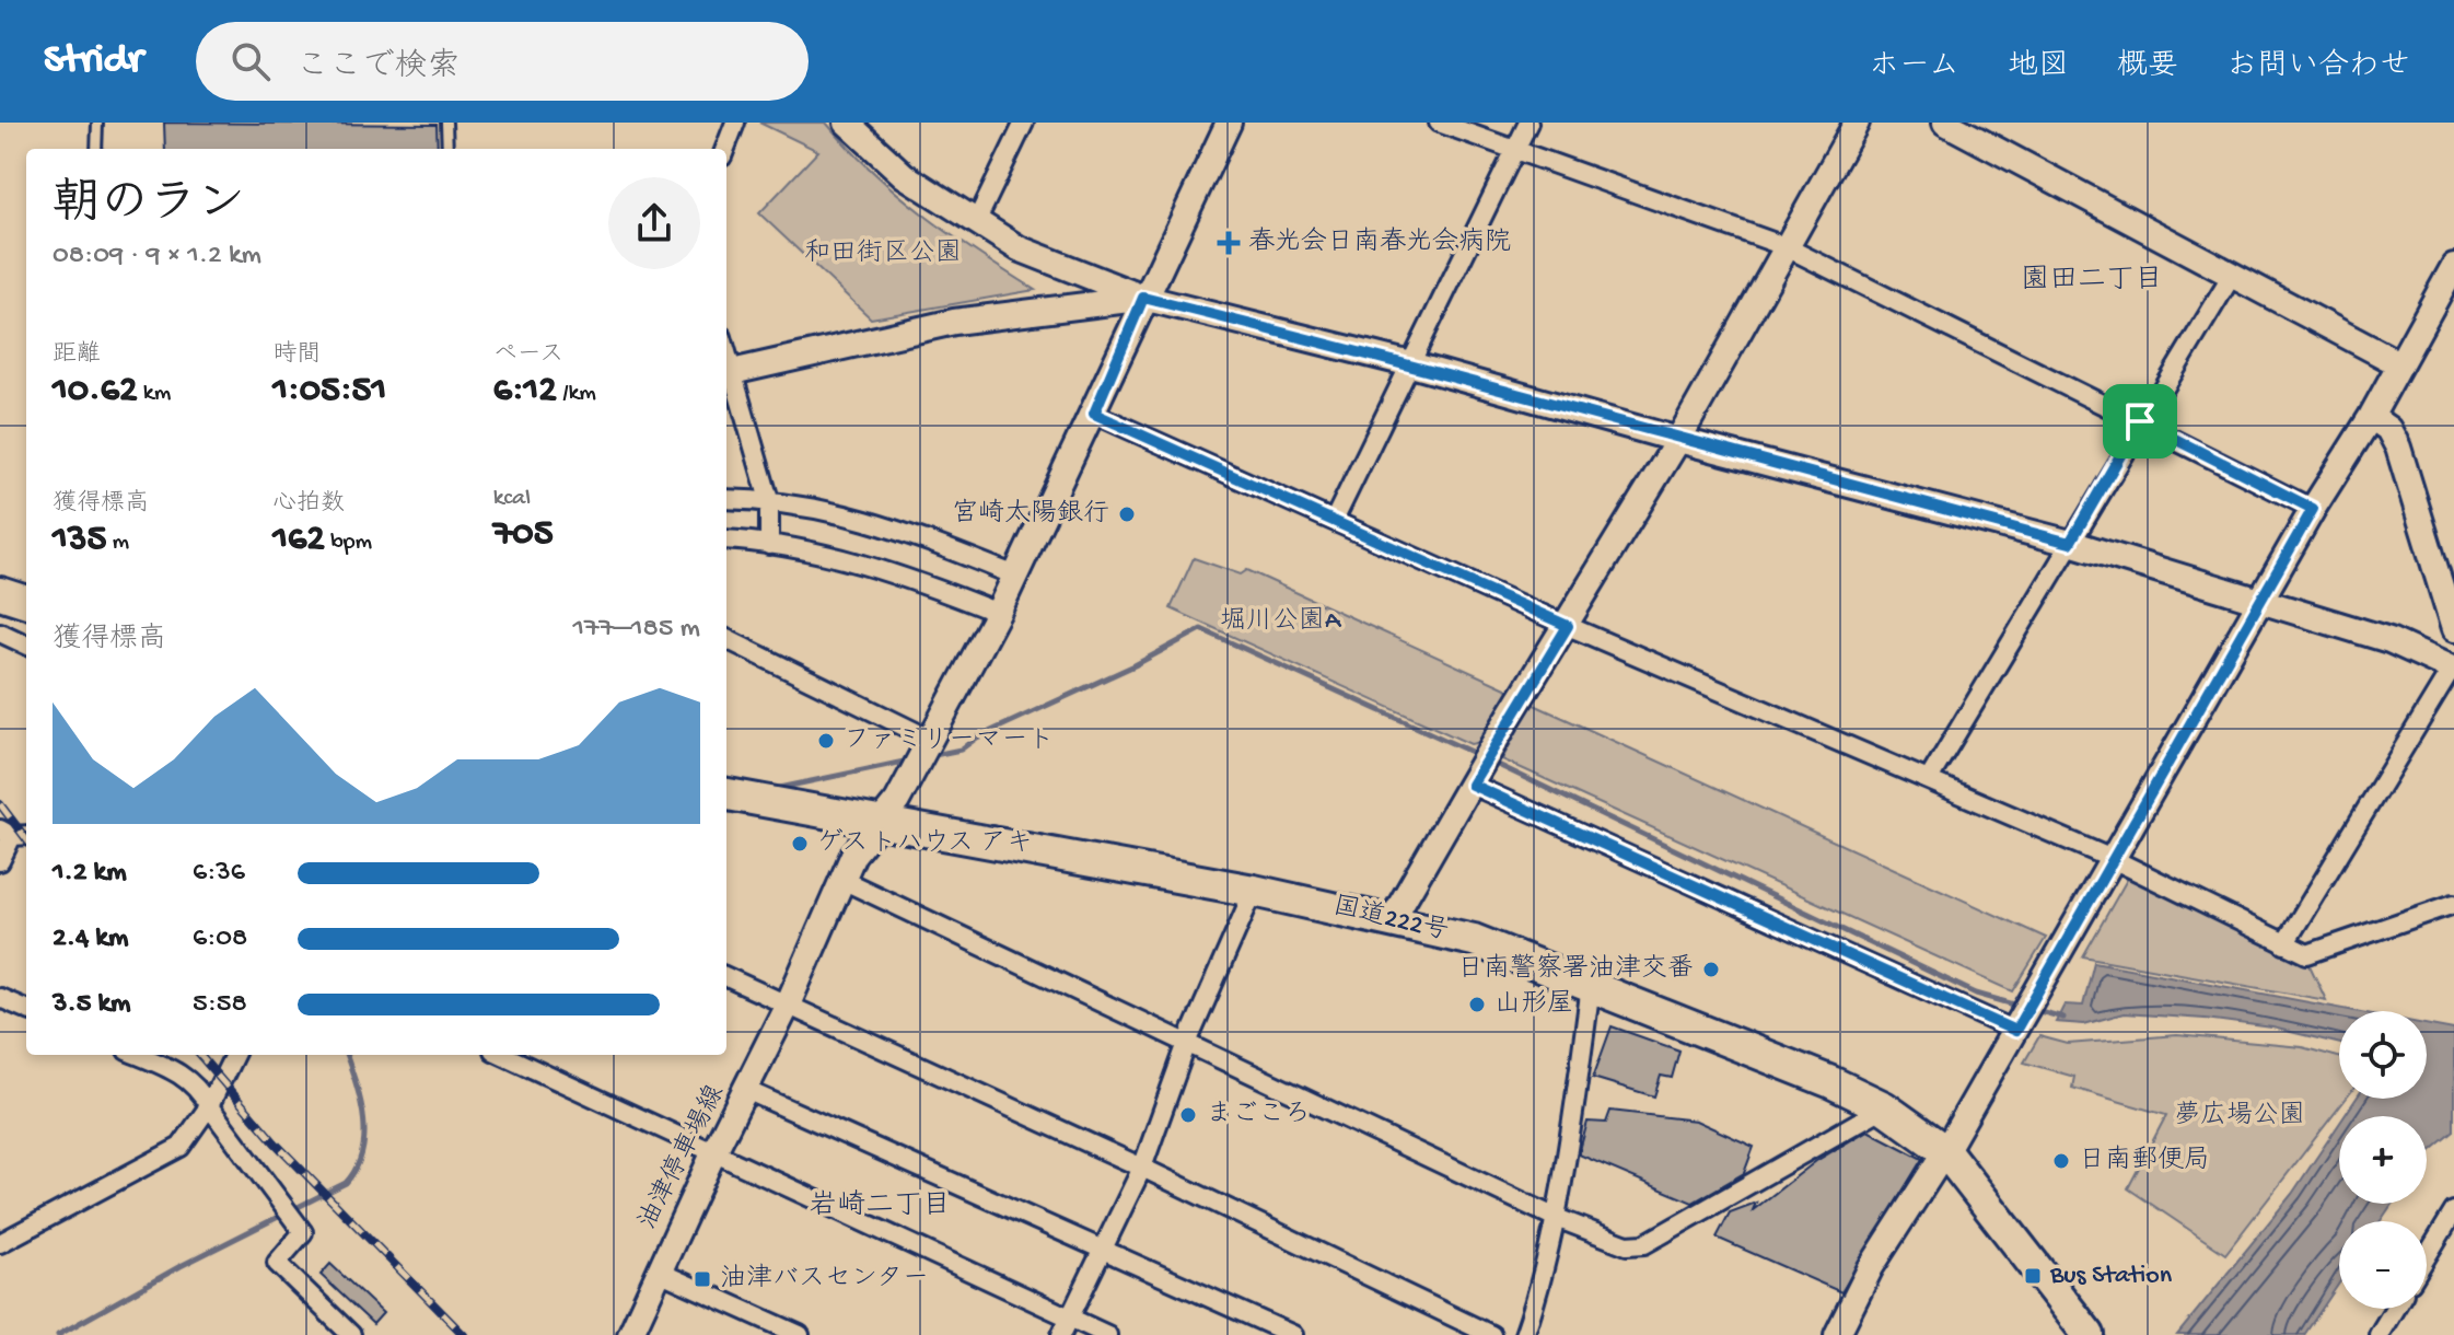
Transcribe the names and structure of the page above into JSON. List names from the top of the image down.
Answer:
{
  "streets": {
    "highway": ["国道222号"],
    "street": ["油津停車場線"]
  },
  "crossings": [
    ["国道222号", "油津停車場線"]
  ],
  "districts": ["園田二丁目", "岩崎二丁目"],
  "parks": ["和田街区公園", "堀川公園A", "夢広場公園"],
  "places": {
    "health": ["春光会日南春光会病院"],
    "other": [
      "宮崎太陽銀行",
      "ファミリーマート",
      "ゲストハウス アキ",
      "日南警察署油津交番",
      "山形屋",
      "まごころ",
      "日南郵便局"
    ],
    "transit": ["Bus Station", "油津バスセンター"]
  },
  "page": {
    "header": "Stridr",
    "search": "ここで検索",
    "nav": [
      "ホーム",
      "地図",
      "概要",
      "お問い合わせ"
    ],
    "heading": ["朝のラン", "08:09 · 9 × 1.2 km"],
    "stats": [
      ["距離", "10.62 km"],
      ["時間", "1:05:51"],
      ["ペース", "6:12 /km"],
      ["獲得標高", "135 m"],
      ["心拍数", "162 bpm"],
      ["kcal", "705"]
    ],
    "chart": ["獲得標高", "177–185 m"],
    "list": [
      {
        "name": "1.2 km",
        "note": "6:36"
      },
      {
        "name": "2.4 km",
        "note": "6:08"
      },
      {
        "name": "3.5 km",
        "note": "5:58"
      }
    ],
    "map_buttons": ["+", "−"]
  }
}
